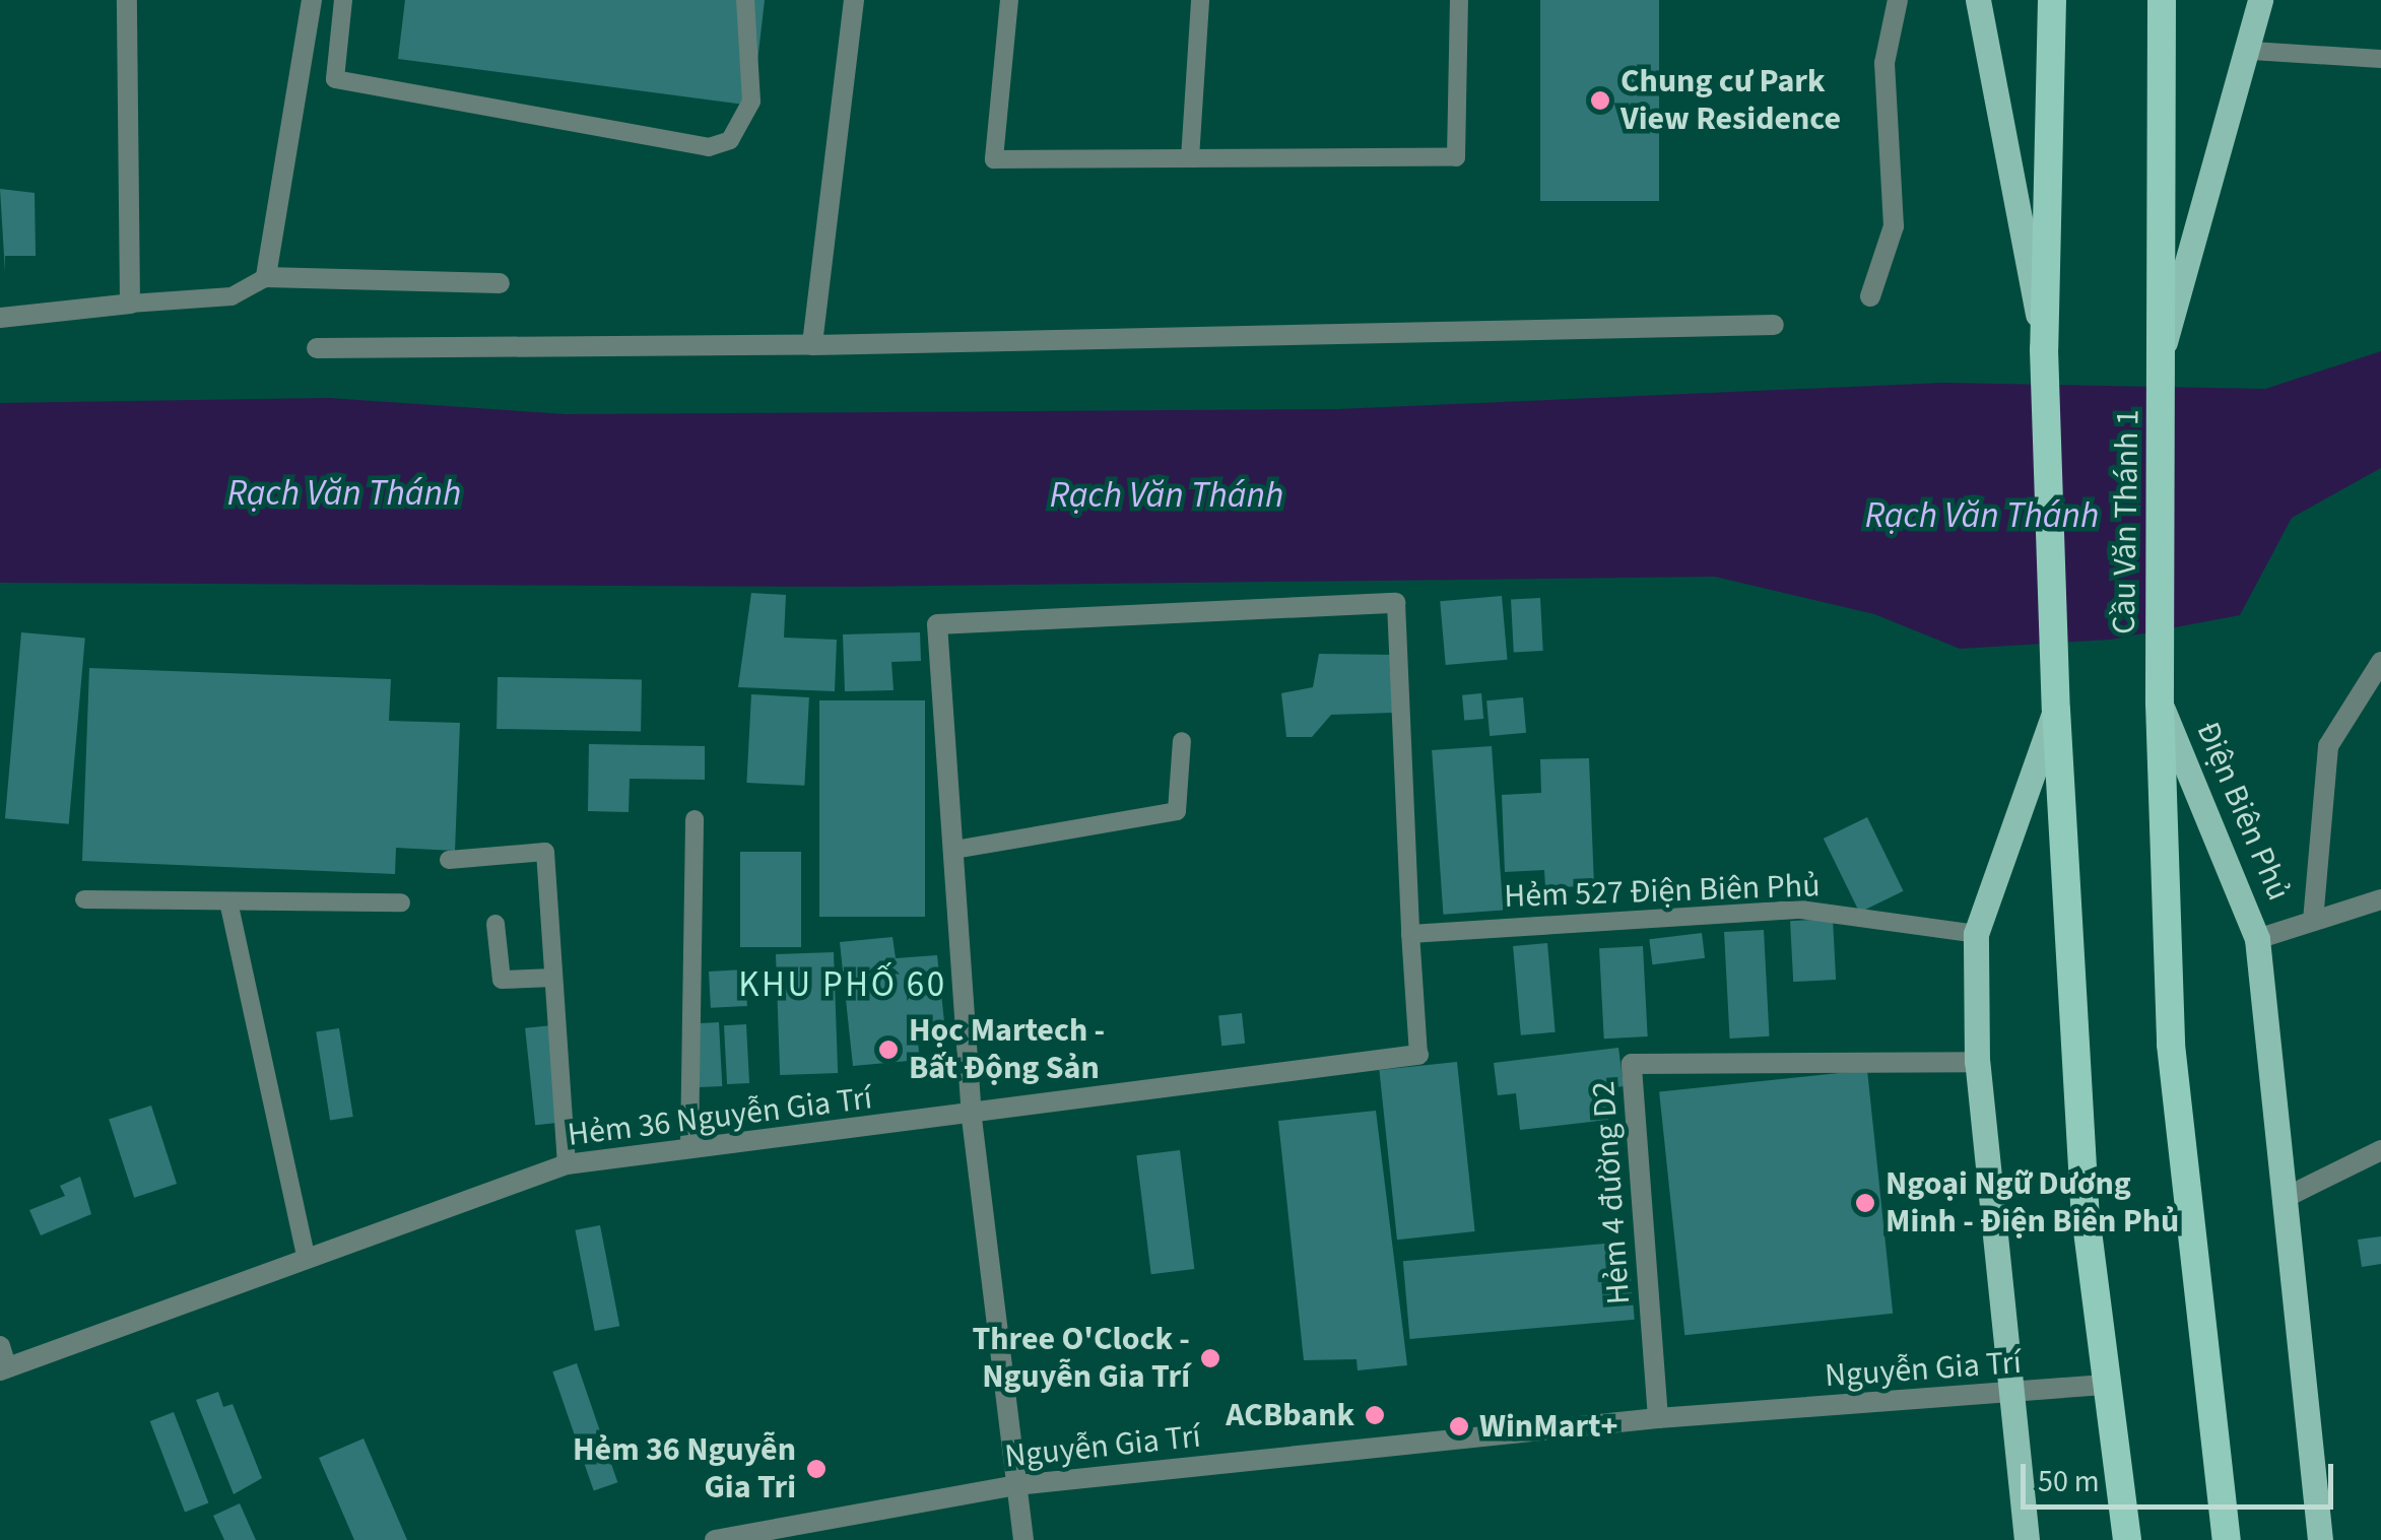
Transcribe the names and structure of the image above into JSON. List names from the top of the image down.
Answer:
{
  "streets": {
    "highway": ["Cầu Văn Thánh 1", "Điện Biên Phủ"],
    "street": ["Hẻm 36 Nguyễn Gia Trí", "Hẻm 4 đường D2", "Nguyễn Gia Trí"],
    "lane": ["Hẻm 527 Điện Biên Phủ"]
  },
  "crossings": [
    ["Cầu Văn Thánh 1", "Điện Biên Phủ"],
    ["Hẻm 4 đường D2", "Nguyễn Gia Trí"]
  ],
  "districts": ["KHU PHỐ 60"],
  "water": ["Rạch Văn Thánh"],
  "places": [
    "Chung cư Park View Residence",
    "Học Martech - Bất Động Sản",
    "Ngoại Ngữ Dương Minh - Điện Biên Phủ",
    "Three O'Clock - Nguyễn Gia Trí",
    "ACBbank",
    "WinMart+",
    "Hẻm 36 Nguyễn Gia Tri"
  ],
  "scale_bar": "50 m"
}
